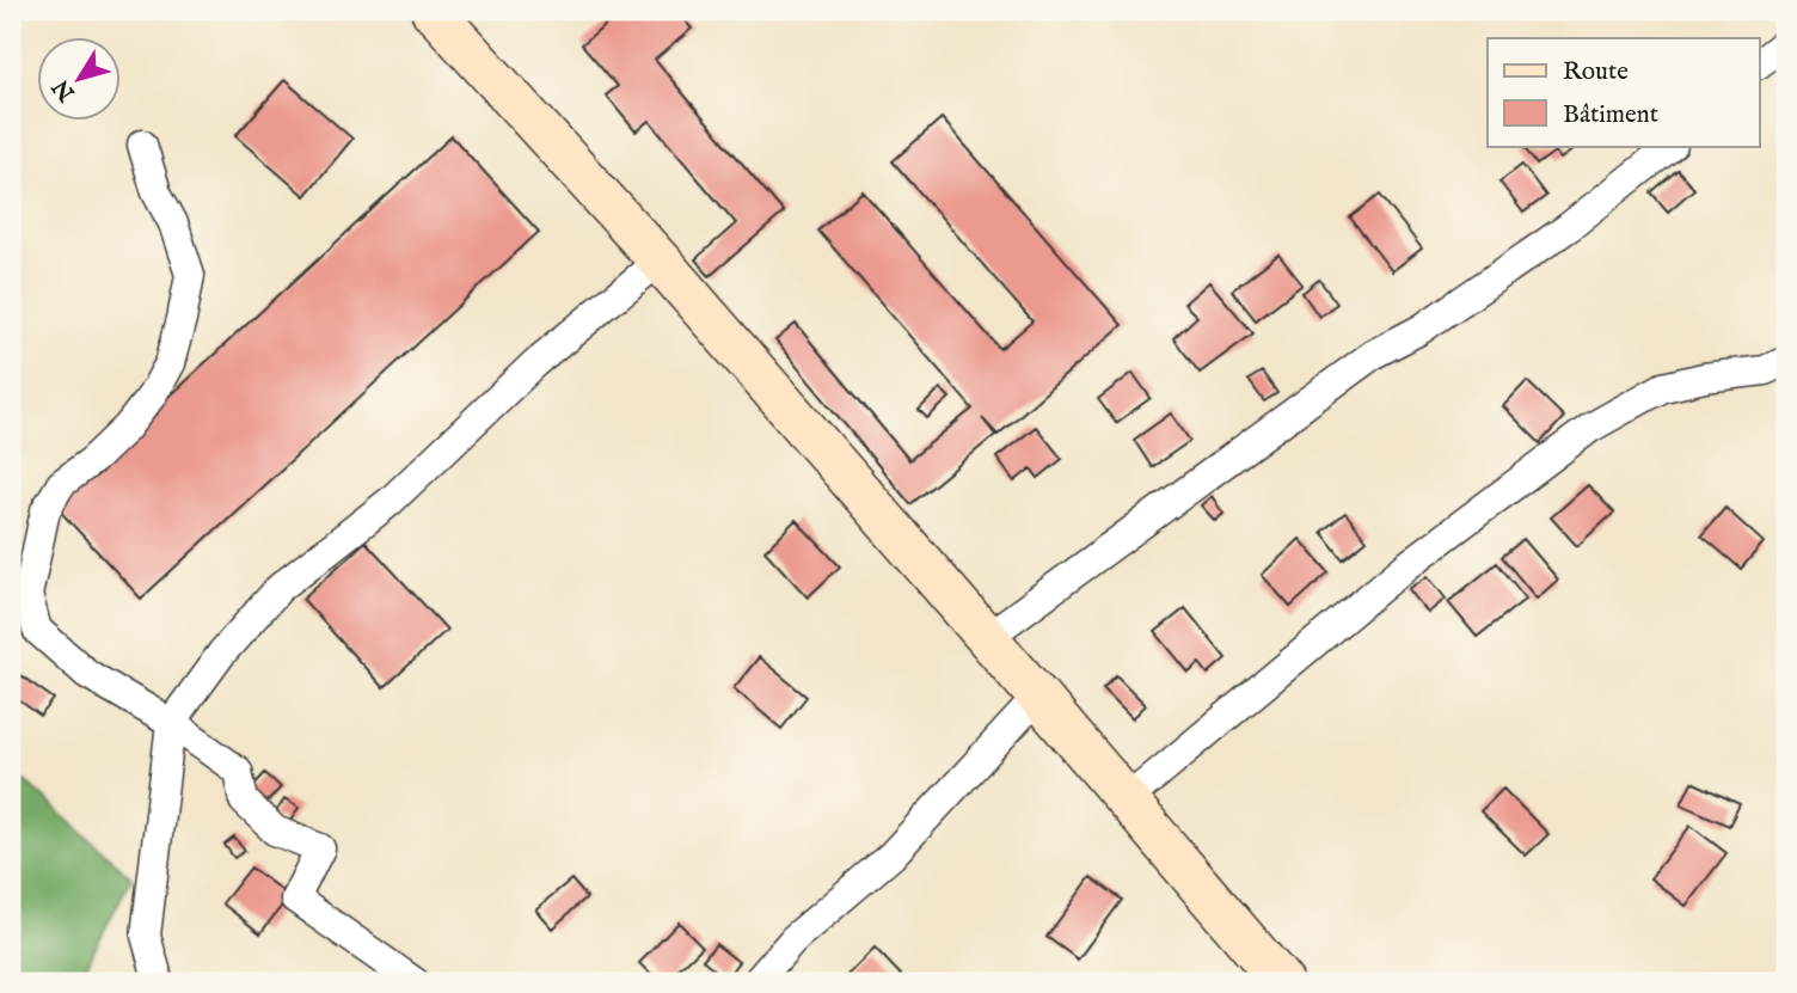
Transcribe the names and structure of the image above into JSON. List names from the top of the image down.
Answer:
{
  "legend": ["Route", "Bâtiment"],
  "north": "bottom left"
}
